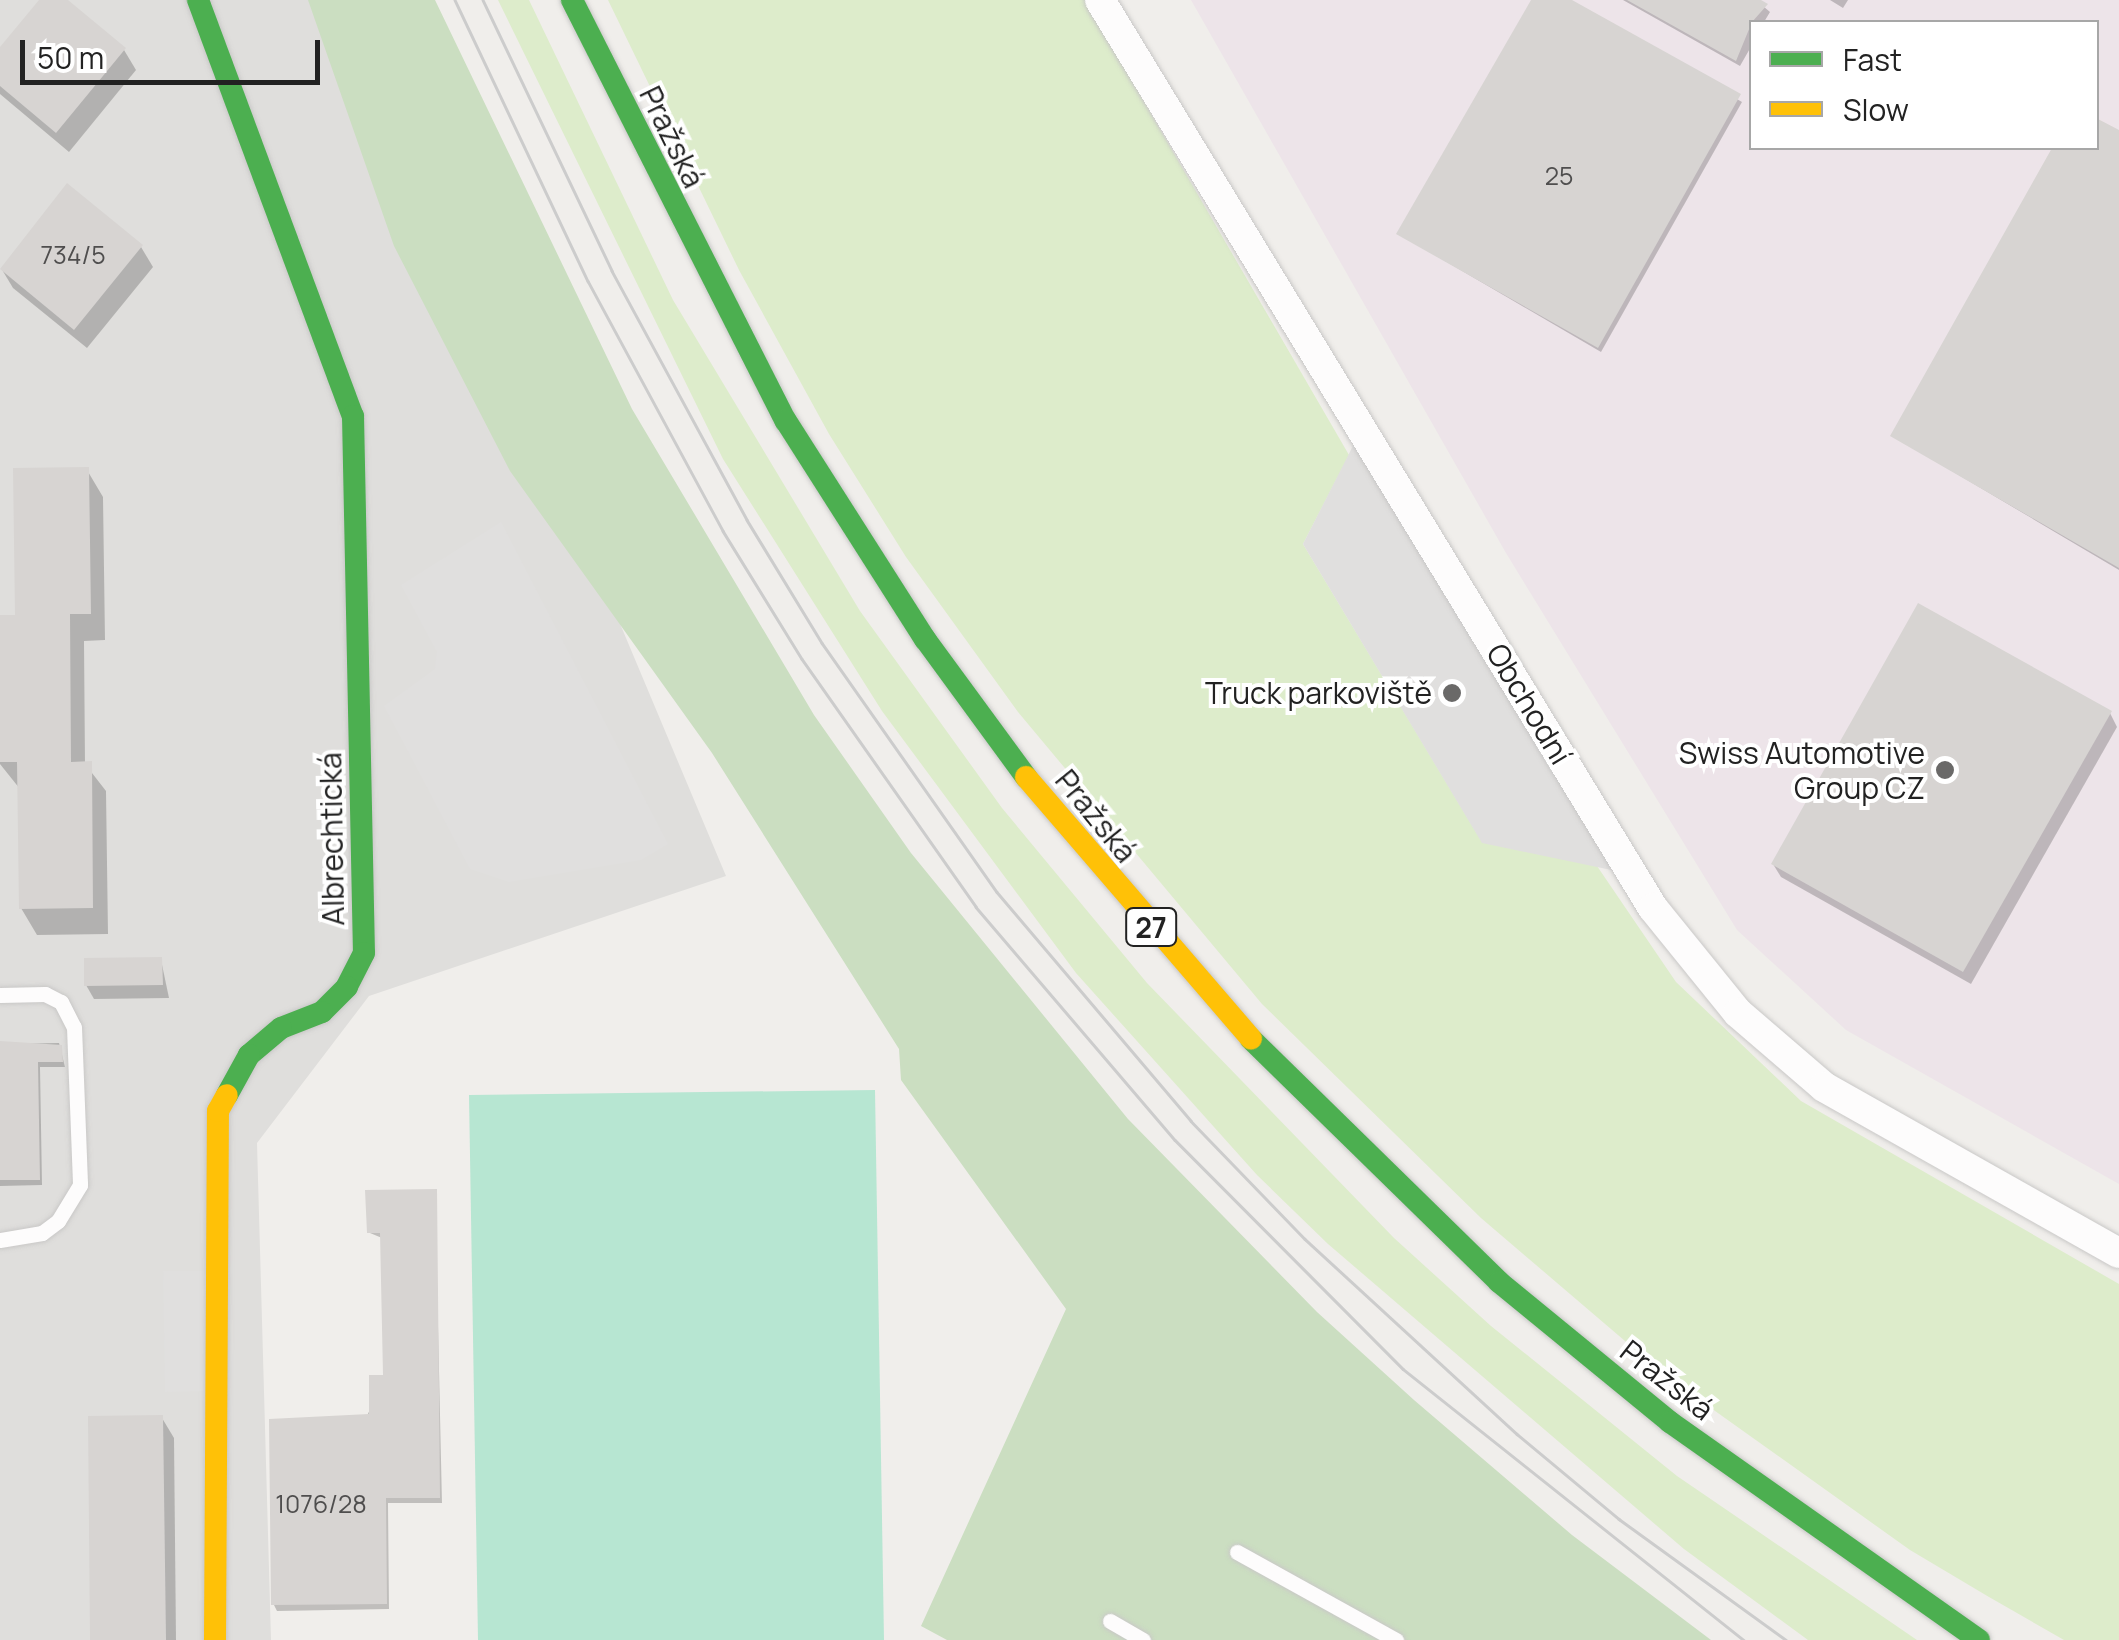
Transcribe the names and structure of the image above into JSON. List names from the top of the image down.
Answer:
{
  "streets": {
    "main road": ["Pražská", "Albrechtická", "27"],
    "street": ["Obchodní"]
  },
  "places": ["Truck parkoviště", "Swiss Automotive Group CZ"],
  "house_numbers": ["25", "734/5", "1076/28"],
  "legend": ["Fast", "Slow"],
  "scale_bar": "50 m"
}
